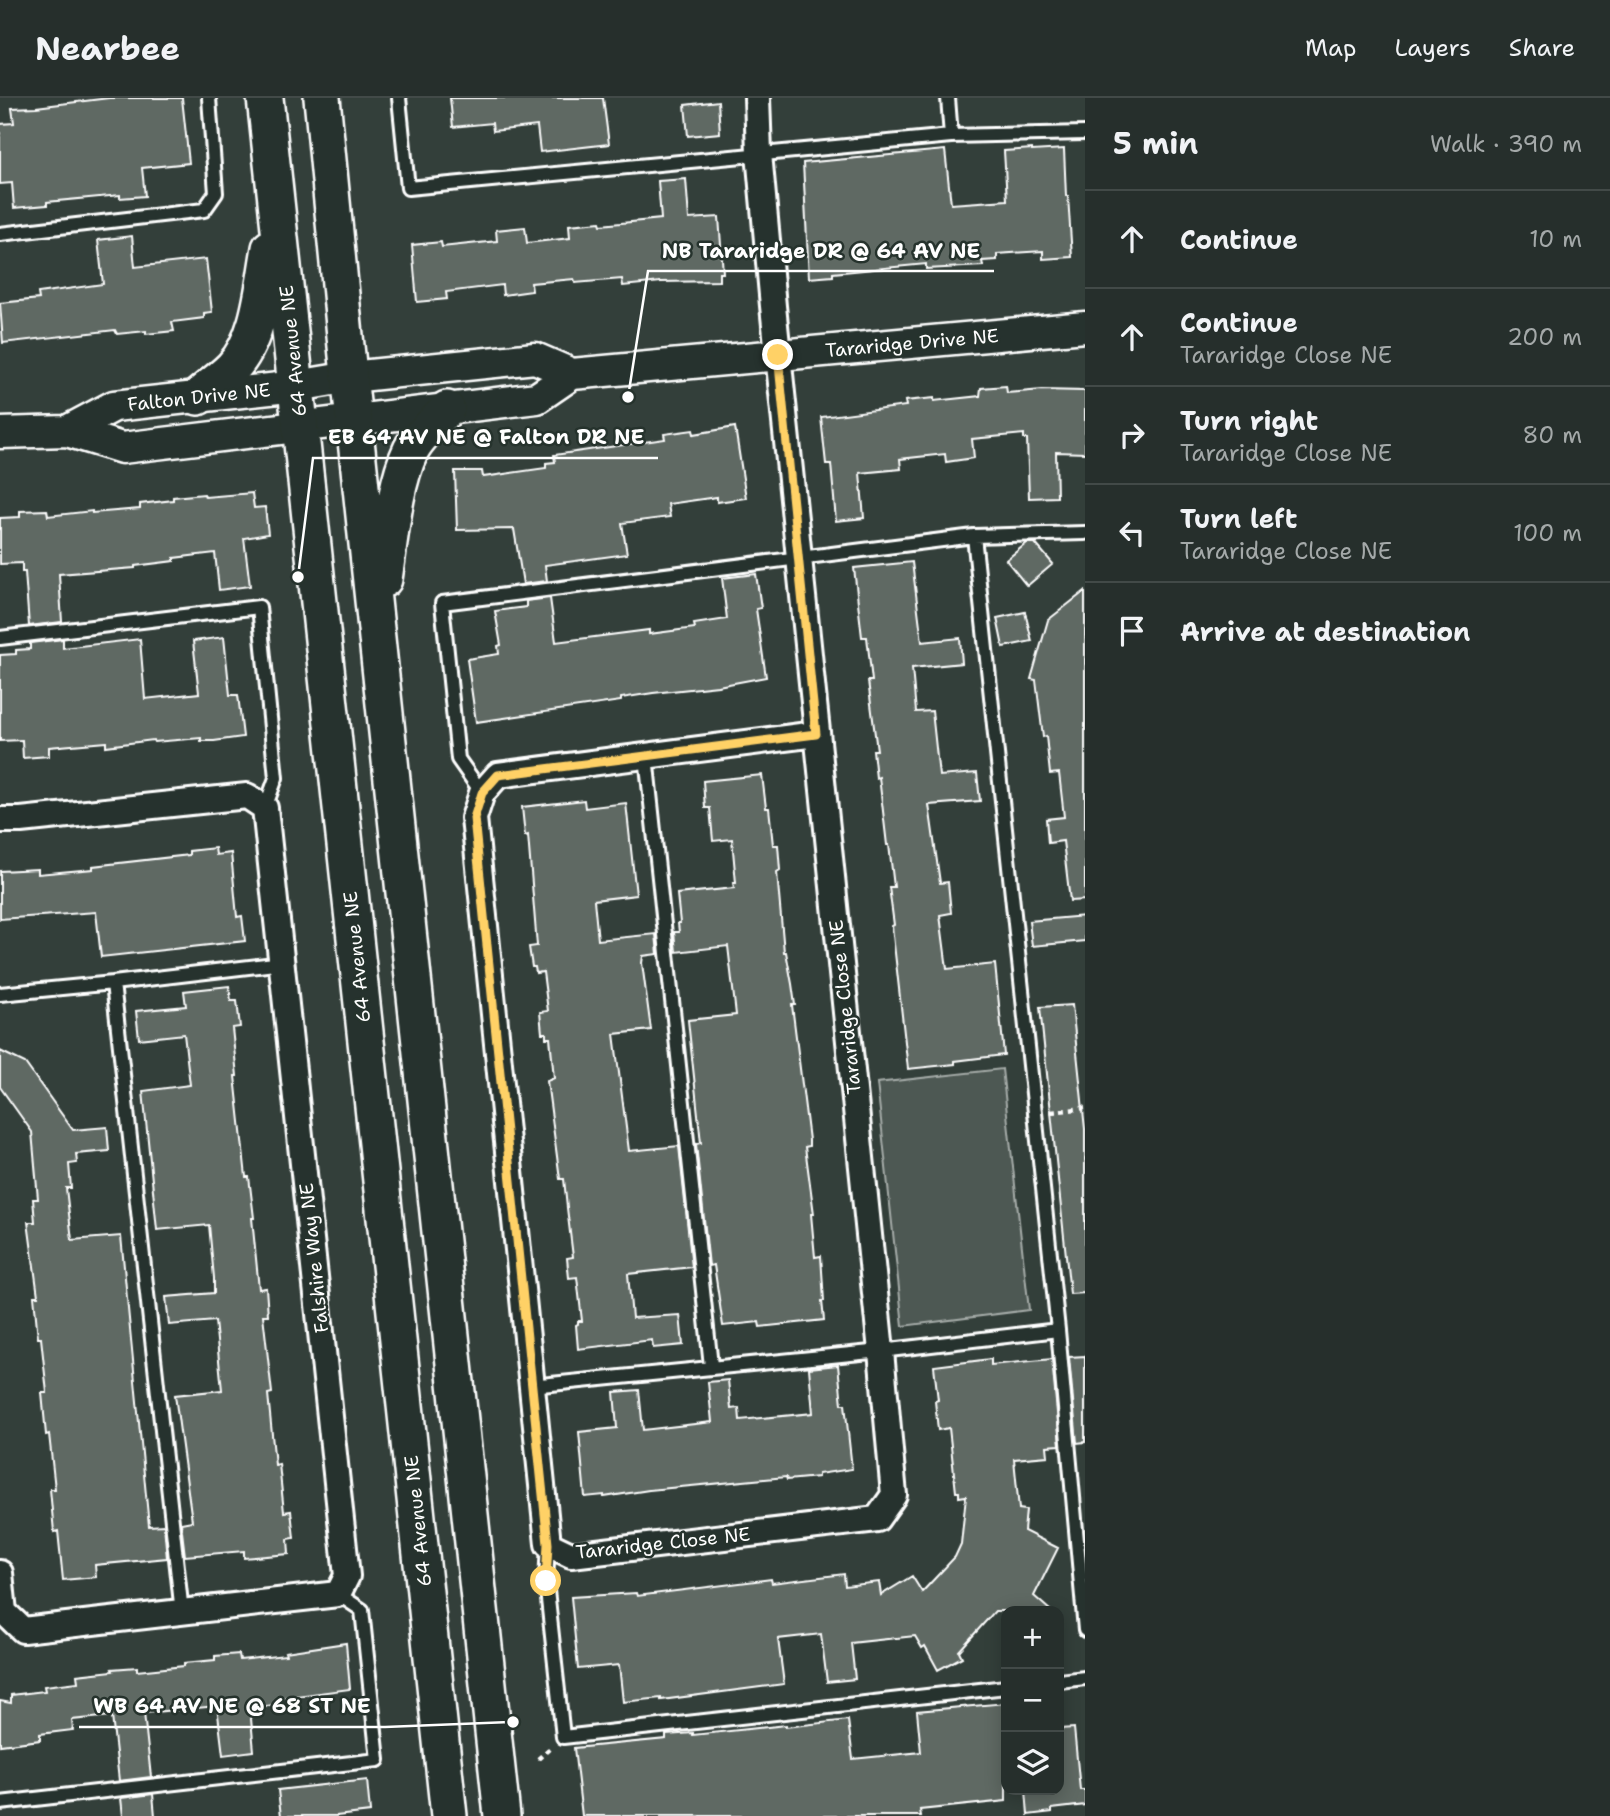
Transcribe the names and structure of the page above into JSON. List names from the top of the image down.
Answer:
{
  "streets": {
    "main road": ["64 Avenue NE"],
    "street": [
      "Tararidge Drive NE",
      "Falton Drive NE",
      "Tararidge Close NE",
      "Falshire Way NE"
    ]
  },
  "crossings": [
    ["Tararidge Drive NE", "64 Avenue NE"],
    ["Tararidge Drive NE", "Falton Drive NE"],
    ["Tararidge Drive NE", "Tararidge Close NE"],
    ["64 Avenue NE", "Falton Drive NE"]
  ],
  "places": ["NB Tararidge DR @ 64 AV NE", "EB 64 AV NE @ Falton DR NE", "WB 64 AV NE @ 68 ST NE"],
  "page": {
    "header": "Nearbee",
    "nav": ["Map", "Layers", "Share"],
    "heading": ["5 min", "Walk · 390 m"],
    "list": [
      ["Continue", "10 m"],
      ["Continue", "Tararidge Close NE", "200 m"],
      ["Turn right", "Tararidge Close NE", "80 m"],
      ["Turn left", "Tararidge Close NE", "100 m"],
      "Arrive at destination"
    ],
    "map_buttons": ["+", "−"]
  }
}
